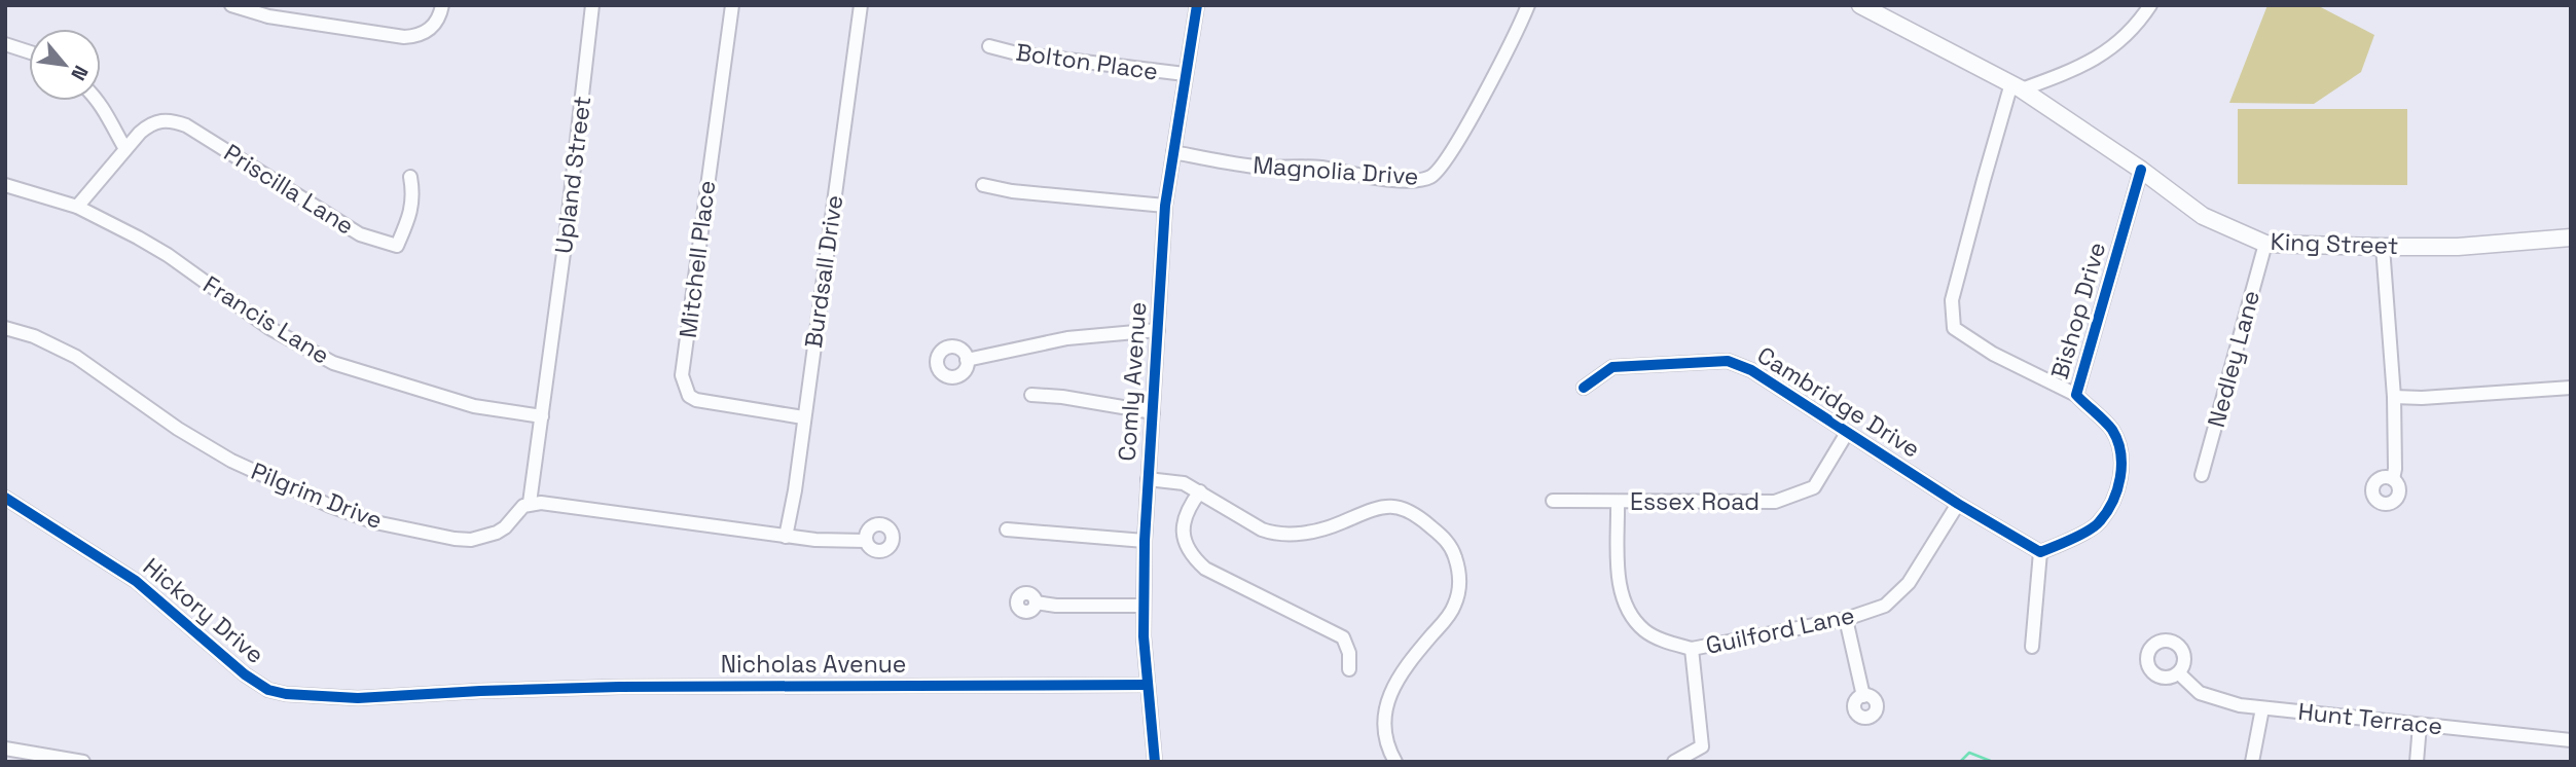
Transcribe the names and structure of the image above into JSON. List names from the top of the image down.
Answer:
{
  "streets": {
    "main road": ["King Street"],
    "street": [
      "Bolton Place",
      "Magnolia Drive",
      "Upland Street",
      "Priscilla Lane",
      "Mitchell Place",
      "Burdsall Drive",
      "Bishop Drive",
      "Francis Lane",
      "Nedley Lane",
      "Comly Avenue",
      "Cambridge Drive",
      "Pilgrim Drive",
      "Essex Road",
      "Hickory Drive",
      "Guilford Lane",
      "Nicholas Avenue",
      "Hunt Terrace"
    ]
  },
  "crossings": [
    ["Bolton Place", "Comly Avenue"],
    ["Magnolia Drive", "Comly Avenue"],
    ["Upland Street", "Francis Lane"],
    ["Upland Street", "Pilgrim Drive"],
    ["King Street", "Bishop Drive"],
    ["King Street", "Nedley Lane"],
    ["Mitchell Place", "Burdsall Drive"],
    ["Bishop Drive", "Cambridge Drive"],
    ["Comly Avenue", "Nicholas Avenue"],
    ["Cambridge Drive", "Essex Road"],
    ["Cambridge Drive", "Guilford Lane"],
    ["Essex Road", "Guilford Lane"],
    ["Hickory Drive", "Nicholas Avenue"]
  ],
  "north": "bottom right"
}
